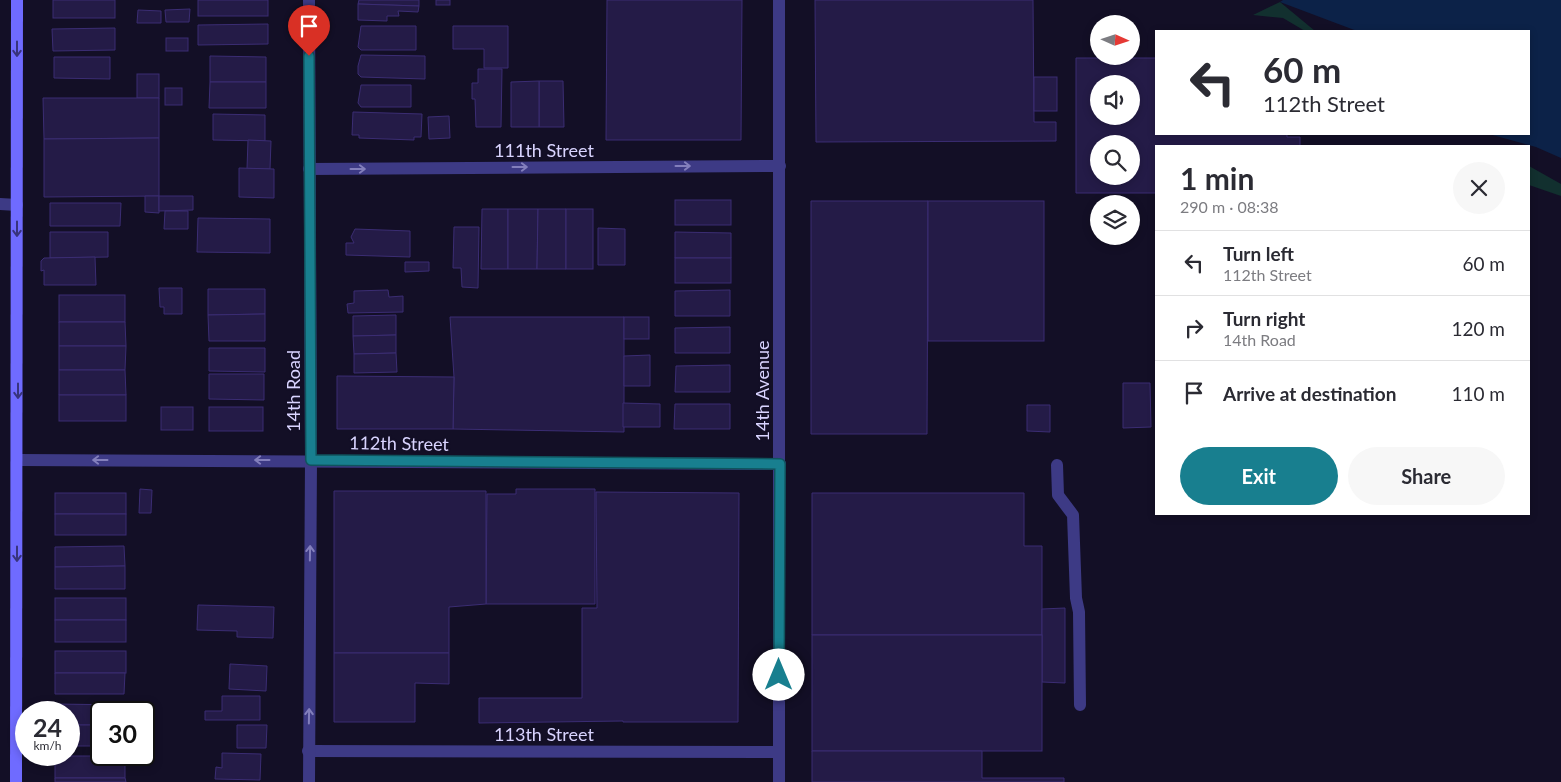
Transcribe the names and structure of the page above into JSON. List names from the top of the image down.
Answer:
{
  "streets": {
    "street": [
      "111th Street",
      "14th Road",
      "14th Avenue",
      "112th Street",
      "113th Street"
    ]
  },
  "crossings": [
    ["111th Street", "14th Road"],
    ["111th Street", "14th Avenue"],
    ["14th Road", "112th Street"],
    ["14th Road", "113th Street"],
    ["14th Avenue", "112th Street"],
    ["14th Avenue", "113th Street"]
  ],
  "one_way": ["111th Street", "14th Road", "112th Street"],
  "north": "right",
  "page": {
    "turn": ["60 m", "112th Street"],
    "heading": ["1 min", "290 m · 08:38"],
    "list": [
      {
        "name": "Turn left",
        "note": "112th Street",
        "value": "60 m"
      },
      {
        "name": "Turn right",
        "note": "14th Road",
        "value": "120 m"
      },
      {
        "name": "Arrive at destination",
        "value": "110 m"
      }
    ],
    "buttons": ["Exit", "Share"],
    "speed": "24 km/h",
    "limit": "30"
  }
}
